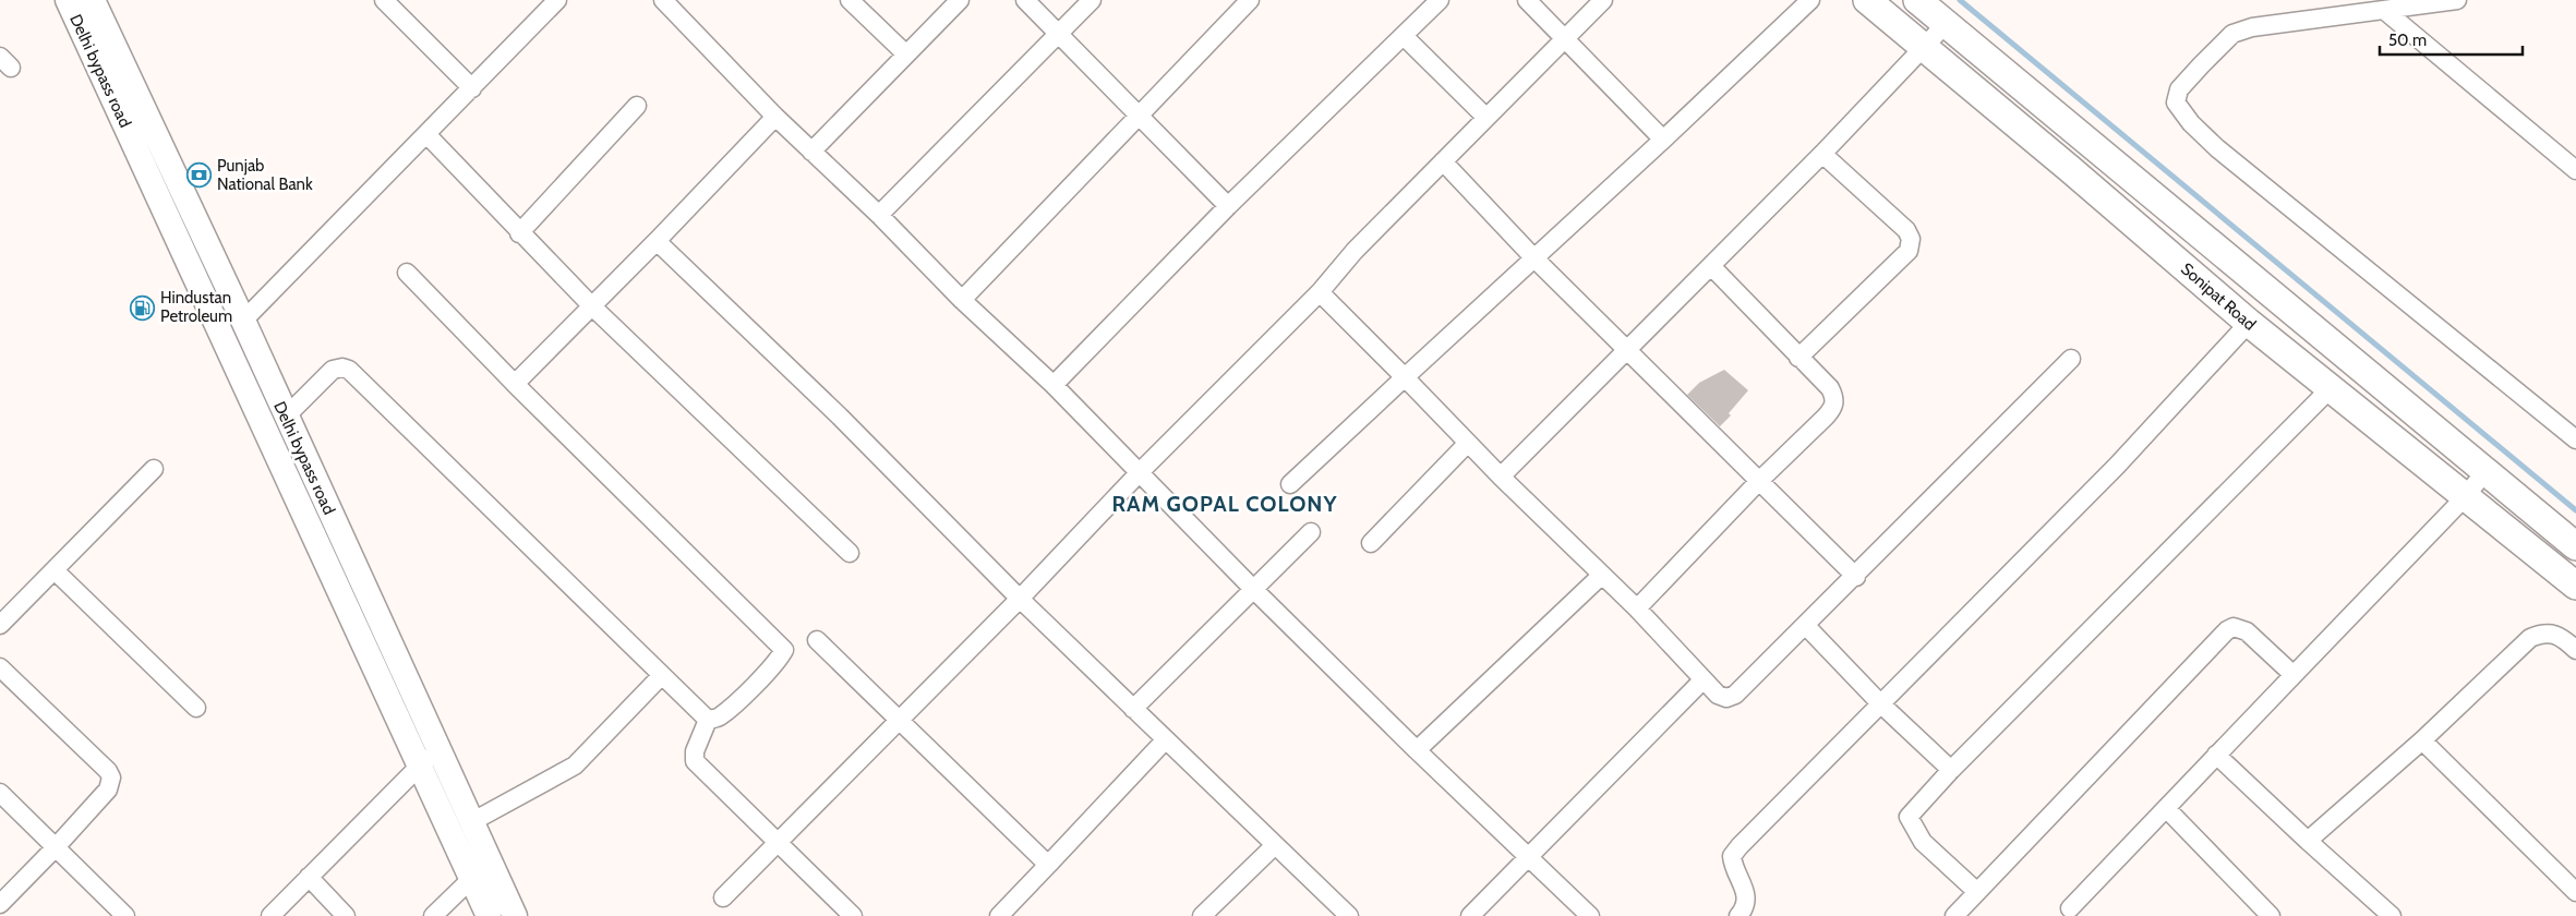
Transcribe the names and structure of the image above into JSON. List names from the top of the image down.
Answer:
{
  "streets": {
    "main road": ["Delhi bypass road", "Sonipat Road"]
  },
  "districts": ["RAM GOPAL COLONY"],
  "places": {
    "bank": ["Punjab National Bank"],
    "fuel station": ["Hindustan Petroleum"]
  },
  "scale_bar": "50 m"
}
